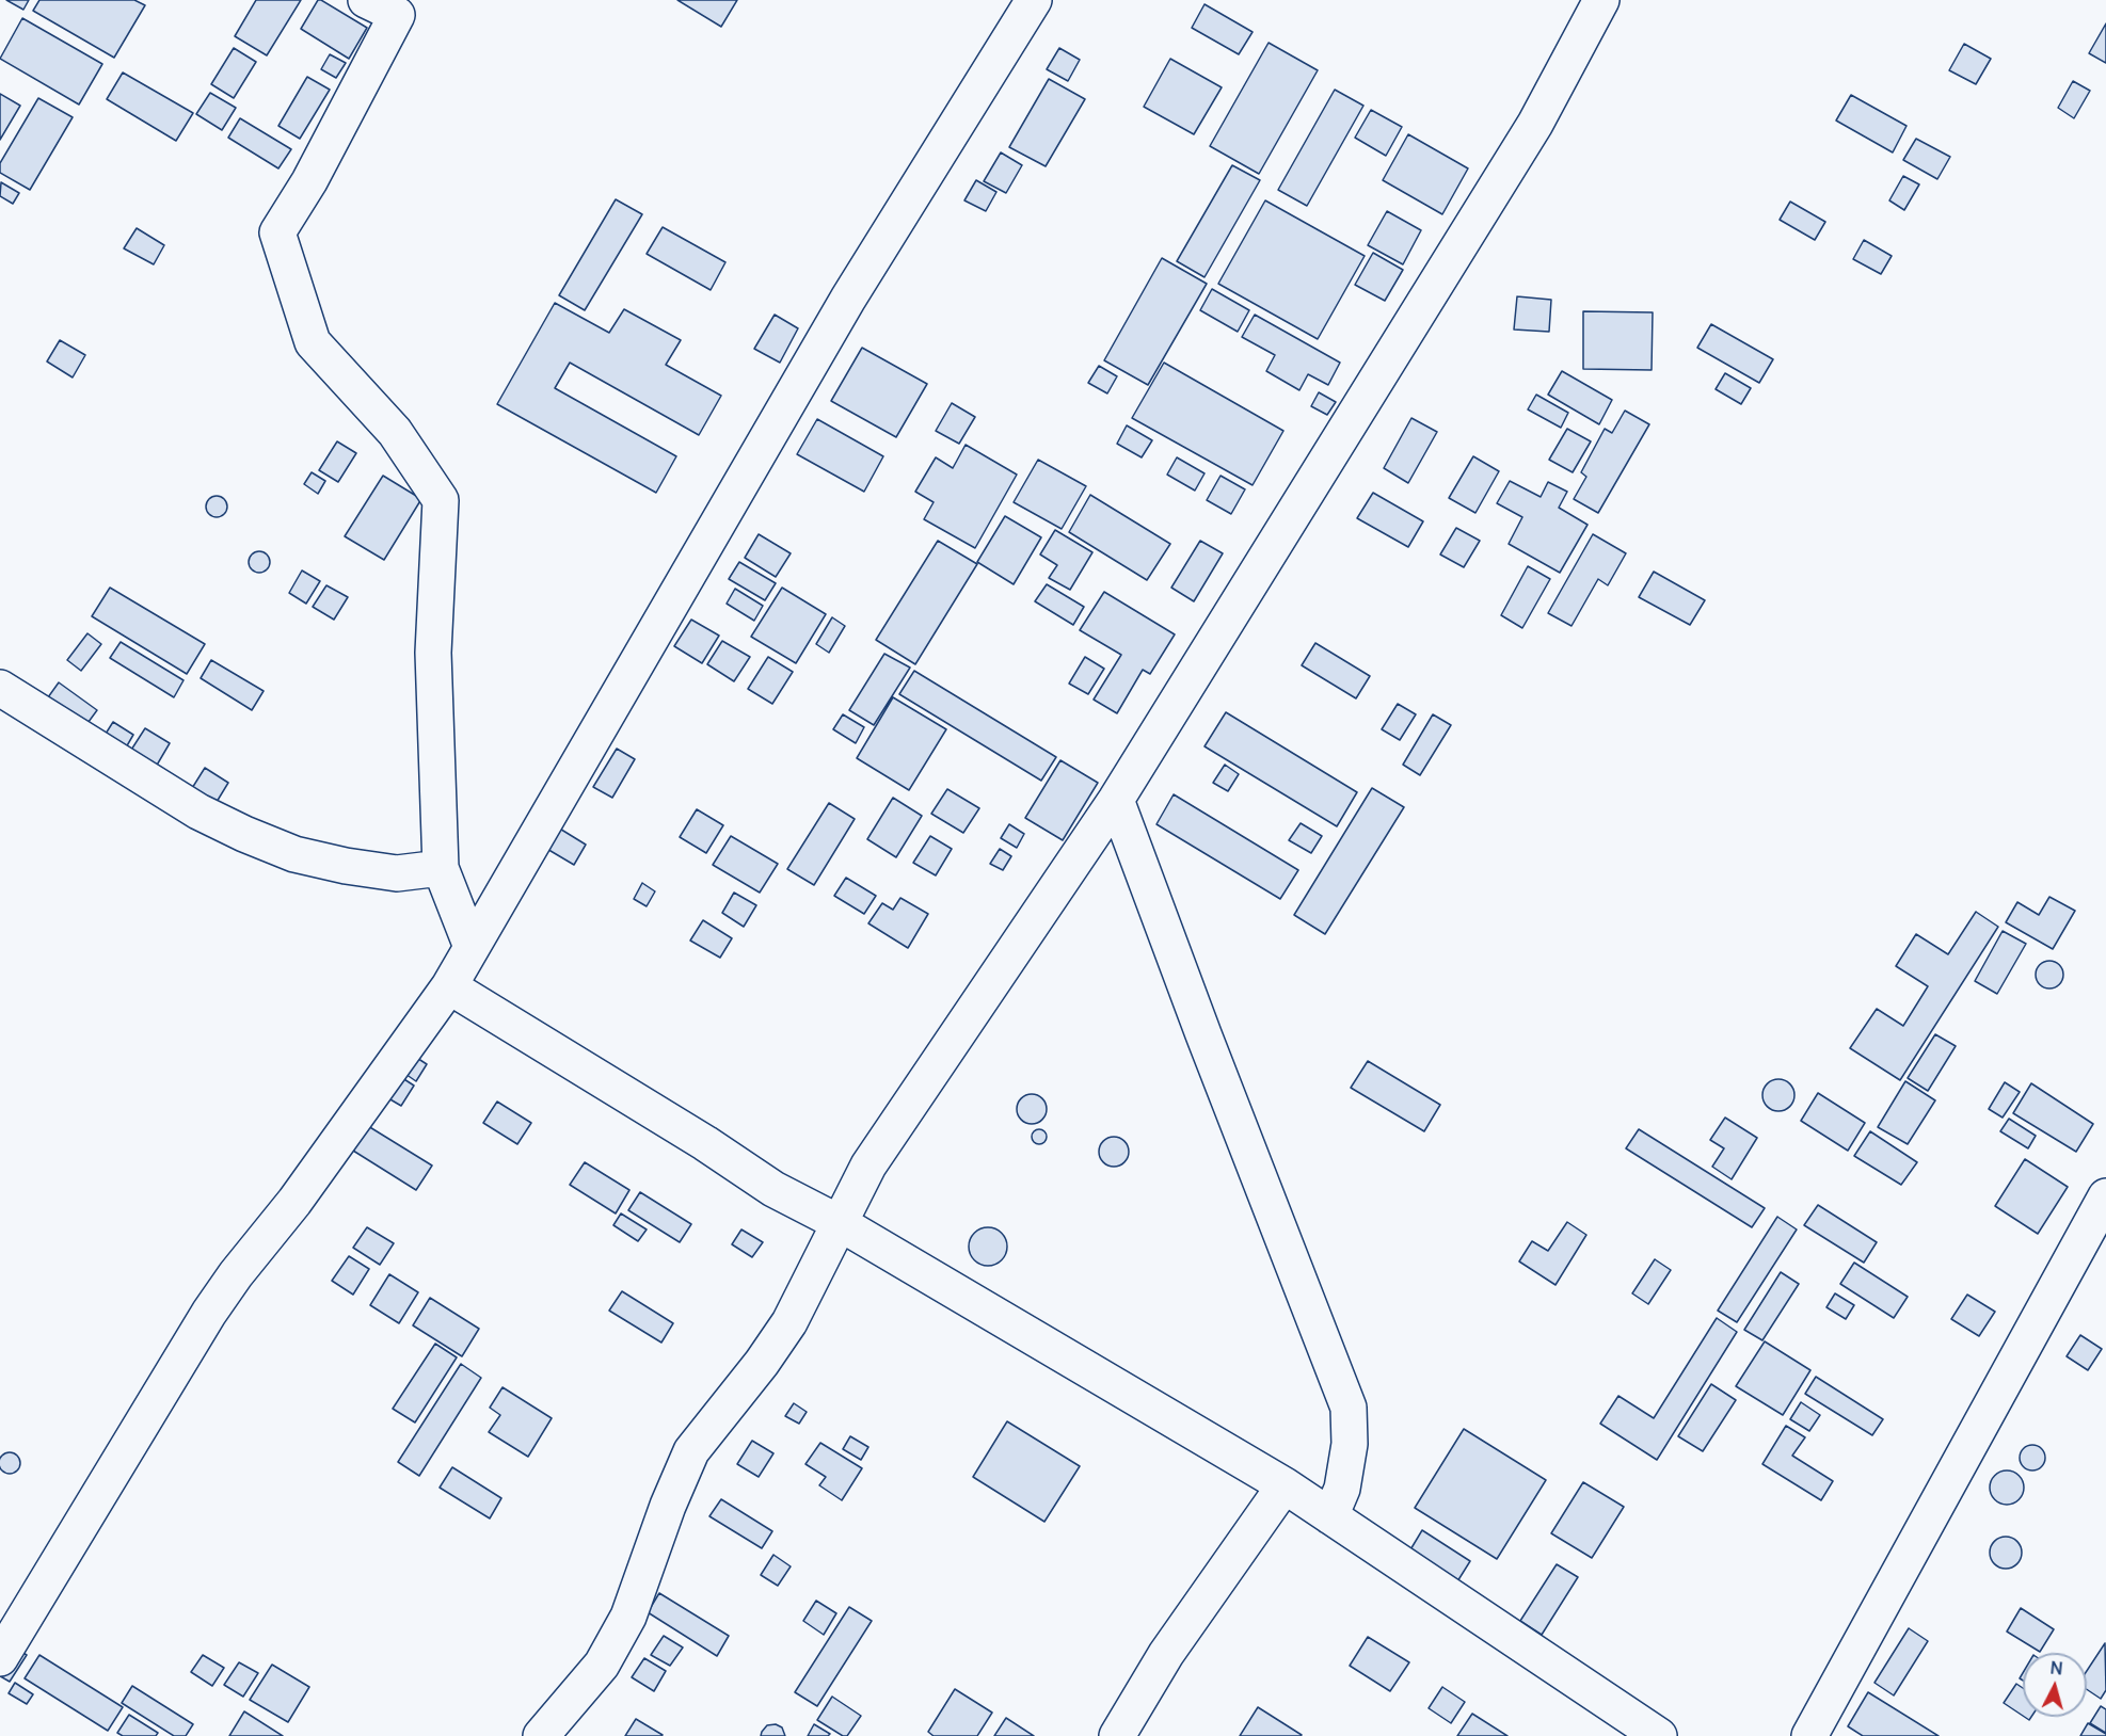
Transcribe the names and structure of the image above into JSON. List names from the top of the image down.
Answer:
{
  "north": "top"
}
